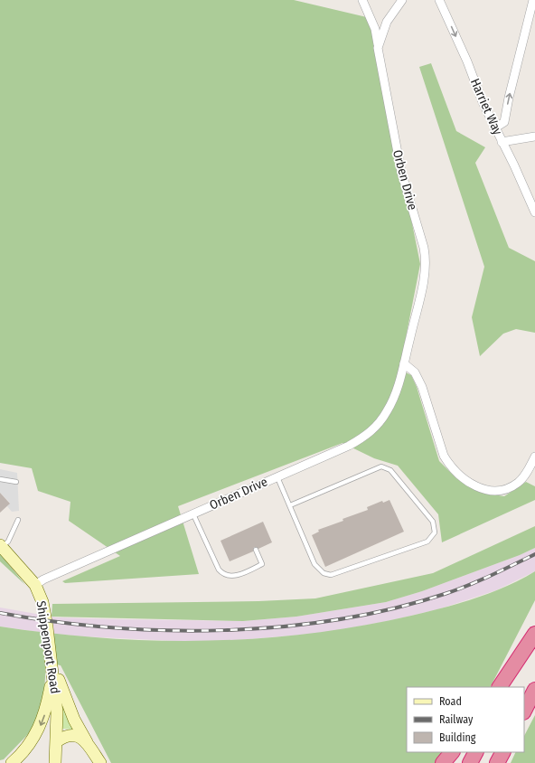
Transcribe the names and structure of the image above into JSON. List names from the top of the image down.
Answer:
{
  "streets": {
    "main road": ["Shippenport Road"],
    "street": ["Harriet Way", "Orben Drive"]
  },
  "crossings": [
    ["Orben Drive", "Shippenport Road"]
  ],
  "one_way": ["Harriet Way"],
  "legend": ["Road", "Railway", "Building"]
}
